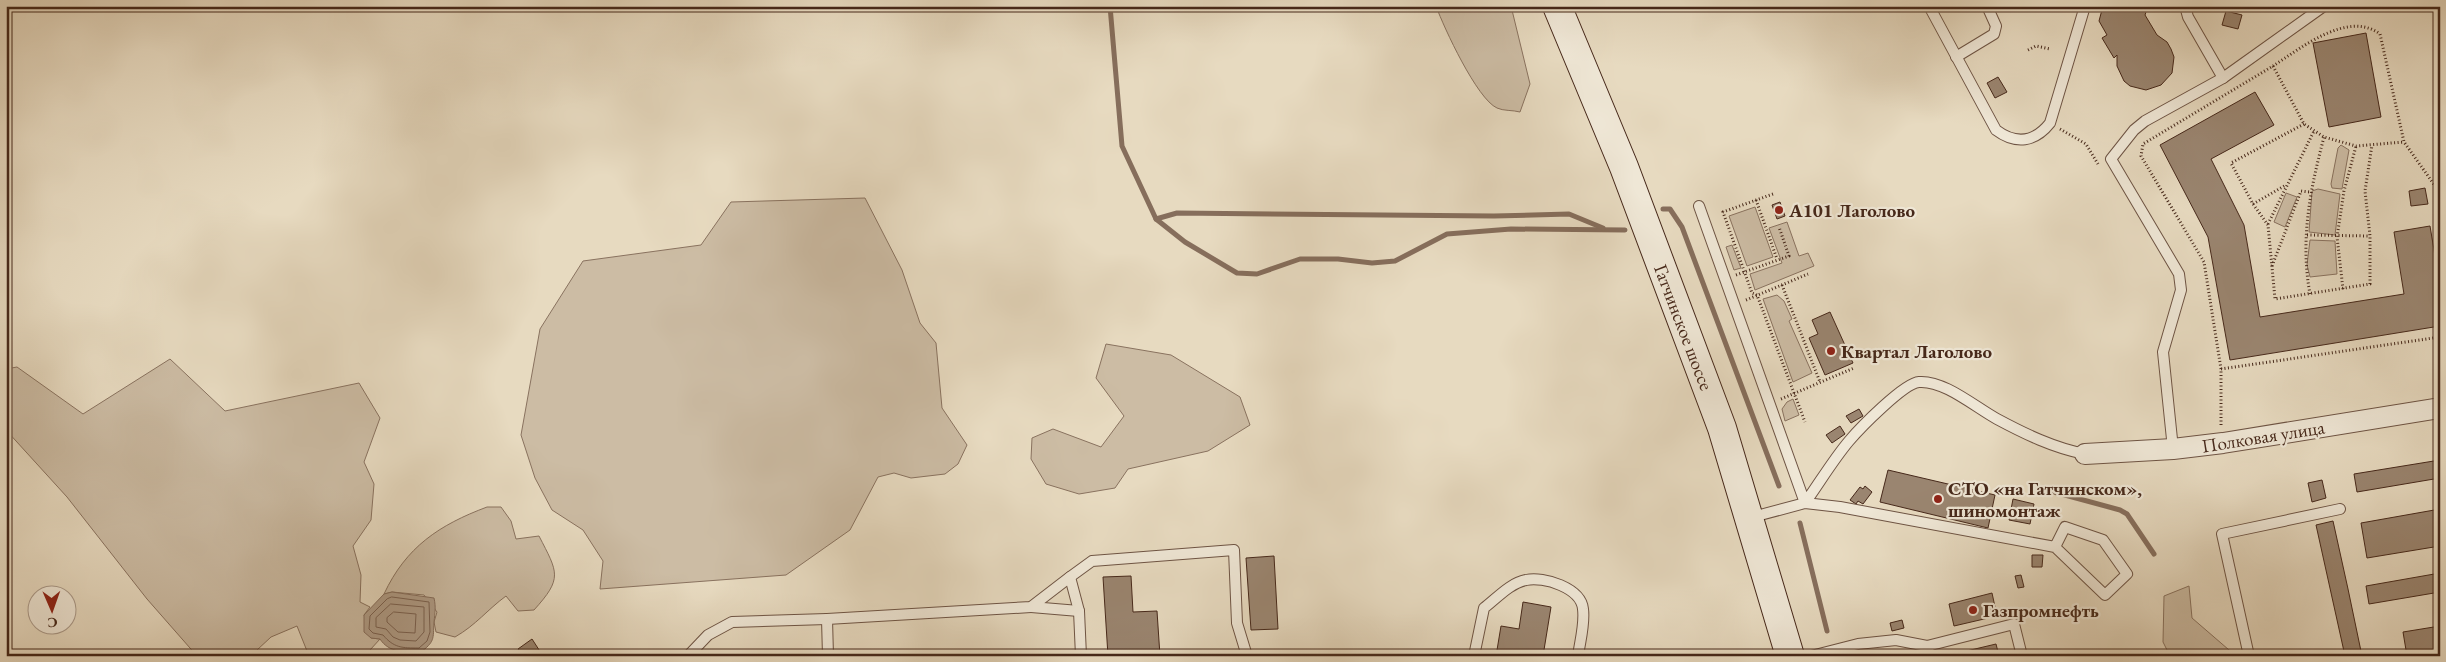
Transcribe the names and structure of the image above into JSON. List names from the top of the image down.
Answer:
{
  "streets": {
    "main road": ["Гатчинское шоссе"],
    "street": ["Полковая улица"]
  },
  "places": [
    "А101 Лаголово",
    "Квартал Лаголово",
    "СТО «на Гатчинском», шиномонтаж",
    "Газпромнефть"
  ],
  "north": "bottom"
}
